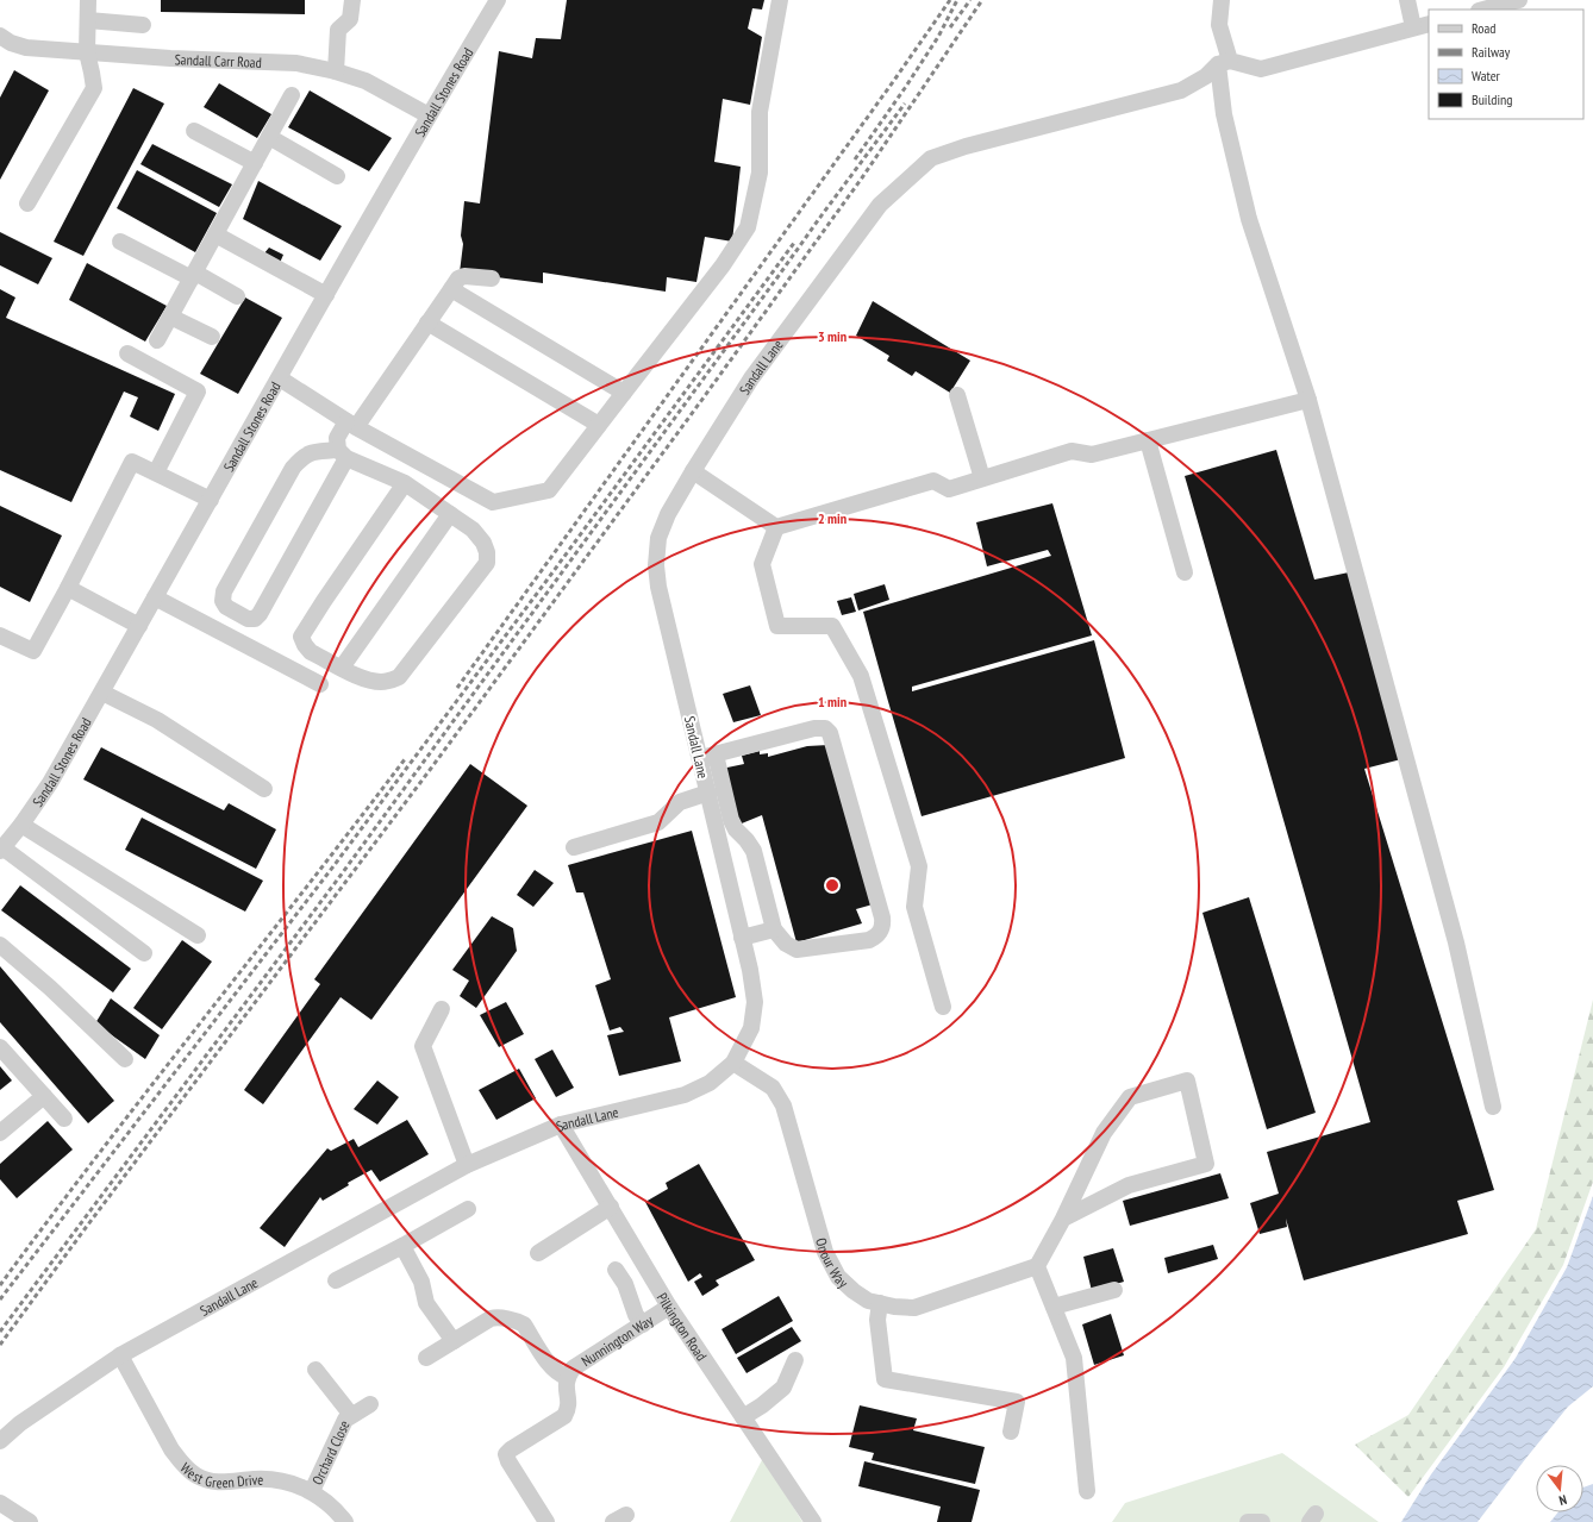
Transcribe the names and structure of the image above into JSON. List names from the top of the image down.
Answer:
{
  "streets": {
    "street": [
      "Sandall Carr Road",
      "Sandall Stones Road",
      "Sandall Lane",
      "Onour Way",
      "Pilkington Road",
      "Nunnington Way",
      "Orchard Close",
      "West Green Drive"
    ]
  },
  "crossings": [
    ["Sandall Carr Road", "Sandall Stones Road"],
    ["Sandall Lane", "Onour Way"],
    ["Sandall Lane", "Pilkington Road"],
    ["Sandall Lane", "West Green Drive"],
    ["Pilkington Road", "Nunnington Way"],
    ["Orchard Close", "West Green Drive"]
  ],
  "legend": [
    "Road",
    "Railway",
    "Water",
    "Building"
  ],
  "north": "bottom",
  "rings": ["3 min", "2 min", "1 min"]
}
